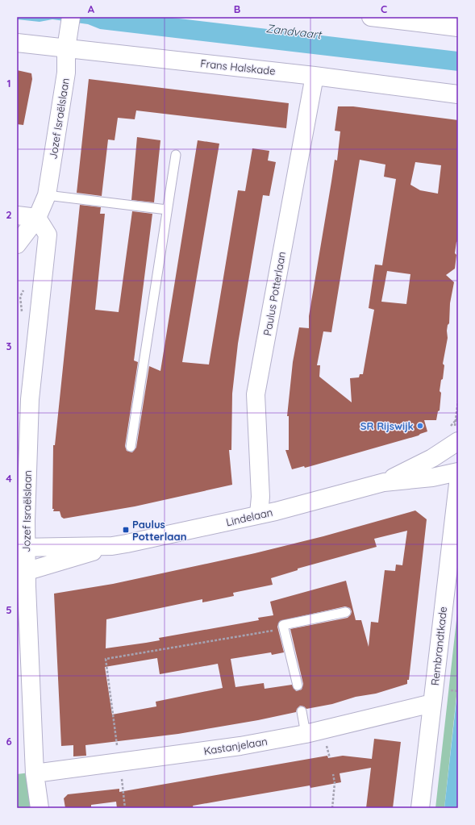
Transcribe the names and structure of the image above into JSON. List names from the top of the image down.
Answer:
{
  "streets": {
    "street": [
      "Frans Halskade",
      "Jozef Israëlslaan",
      "Paulus Potterlaan",
      "Lindelaan",
      "Rembrandtkade",
      "Kastanjelaan"
    ]
  },
  "crossings": [
    ["Frans Halskade", "Jozef Israëlslaan"],
    ["Frans Halskade", "Paulus Potterlaan"],
    ["Jozef Israëlslaan", "Lindelaan"],
    ["Jozef Israëlslaan", "Kastanjelaan"],
    ["Paulus Potterlaan", "Lindelaan"],
    ["Rembrandtkade", "Kastanjelaan"]
  ],
  "water": ["Zandvaart"],
  "places": {
    "other": ["SR Rijswijk"],
    "transit": ["Paulus Potterlaan"]
  },
  "grid": {
    "columns": ["A", "B", "C"],
    "rows": [
      "1",
      "2",
      "3",
      "4",
      "5",
      "6"
    ]
  }
}
